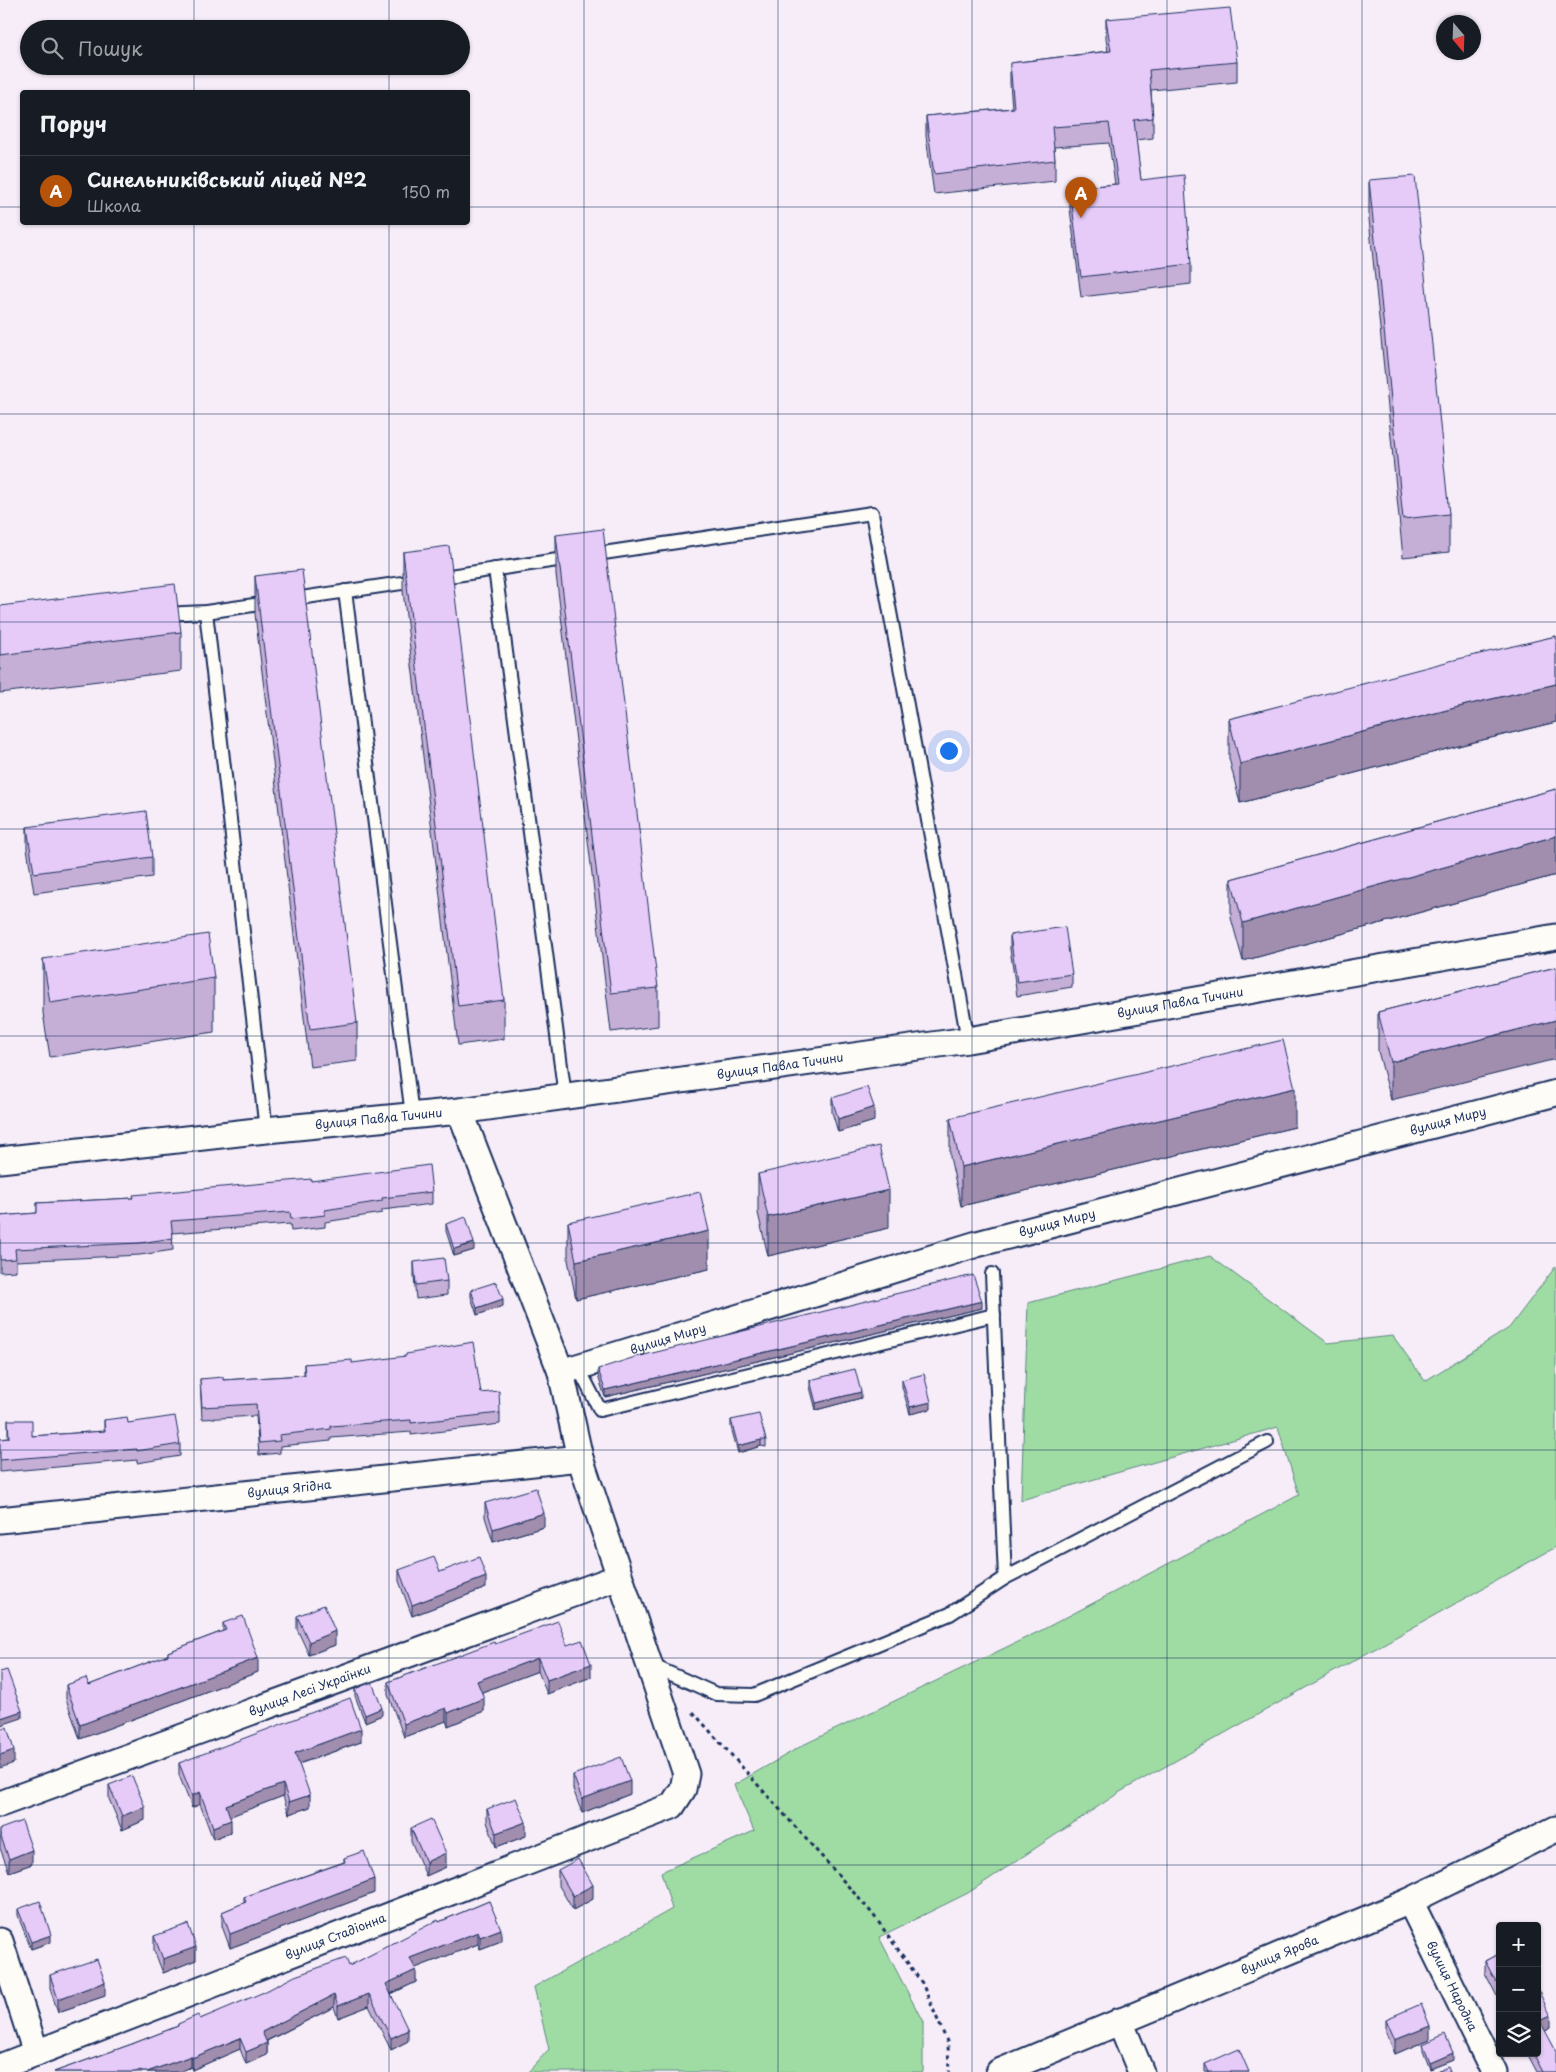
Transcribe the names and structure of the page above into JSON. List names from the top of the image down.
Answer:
{
  "streets": {
    "street": [
      "вулиця Павла Тичини",
      "вулиця Миру",
      "вулиця Ягідна",
      "вулиця Лесі Українки",
      "вулиця Стадіонна",
      "вулиця Ярова",
      "вулиця Народна"
    ]
  },
  "crossings": [
    ["вулиця Ярова", "вулиця Народна"]
  ],
  "north": "bottom",
  "page": {
    "search": "Пошук",
    "heading": "Поруч",
    "list": [
      {
        "mark": "A",
        "name": "Синельниківський ліцей №2",
        "note": "Школа",
        "value": "150 m"
      }
    ],
    "pins": "A",
    "map_buttons": ["+", "−"]
  }
}
